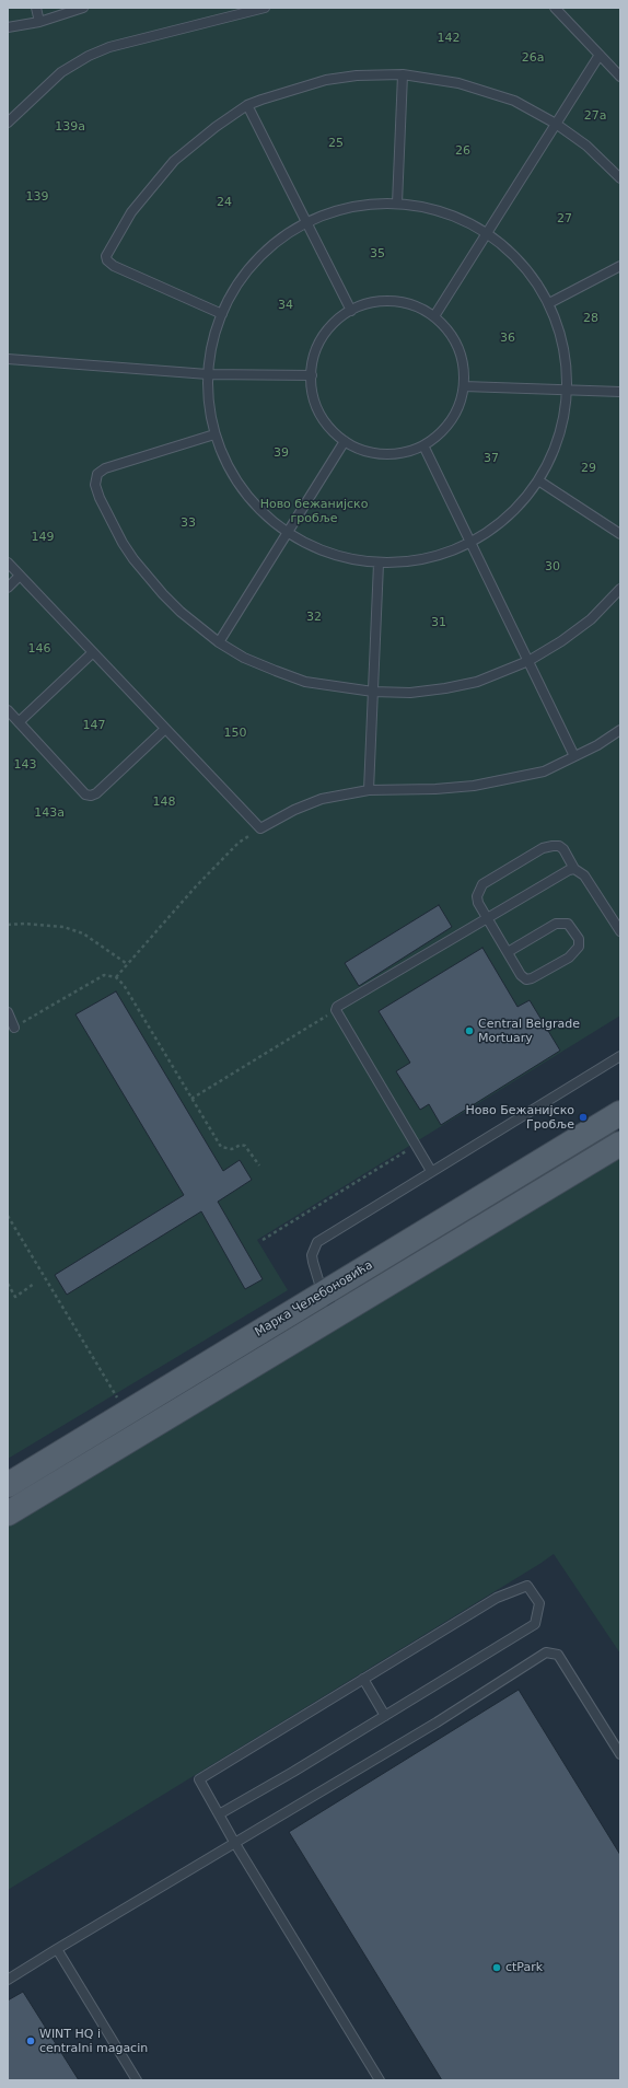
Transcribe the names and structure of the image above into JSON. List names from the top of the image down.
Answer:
{
  "streets": {
    "main road": ["Марка Челебоновића"]
  },
  "parks": [
    "142",
    "26a",
    "27a",
    "139a",
    "25",
    "26",
    "139",
    "24",
    "27",
    "35",
    "34",
    "28",
    "36",
    "39",
    "37",
    "29",
    "Ново бежанијско гробље",
    "33",
    "149",
    "30",
    "32",
    "31",
    "146",
    "147",
    "150",
    "143",
    "148",
    "143a"
  ],
  "places": [
    "Central Belgrade Mortuary",
    "Ново Бежанијско Гробље",
    "ctPark",
    "WINT HQ i centralni magacin"
  ]
}
